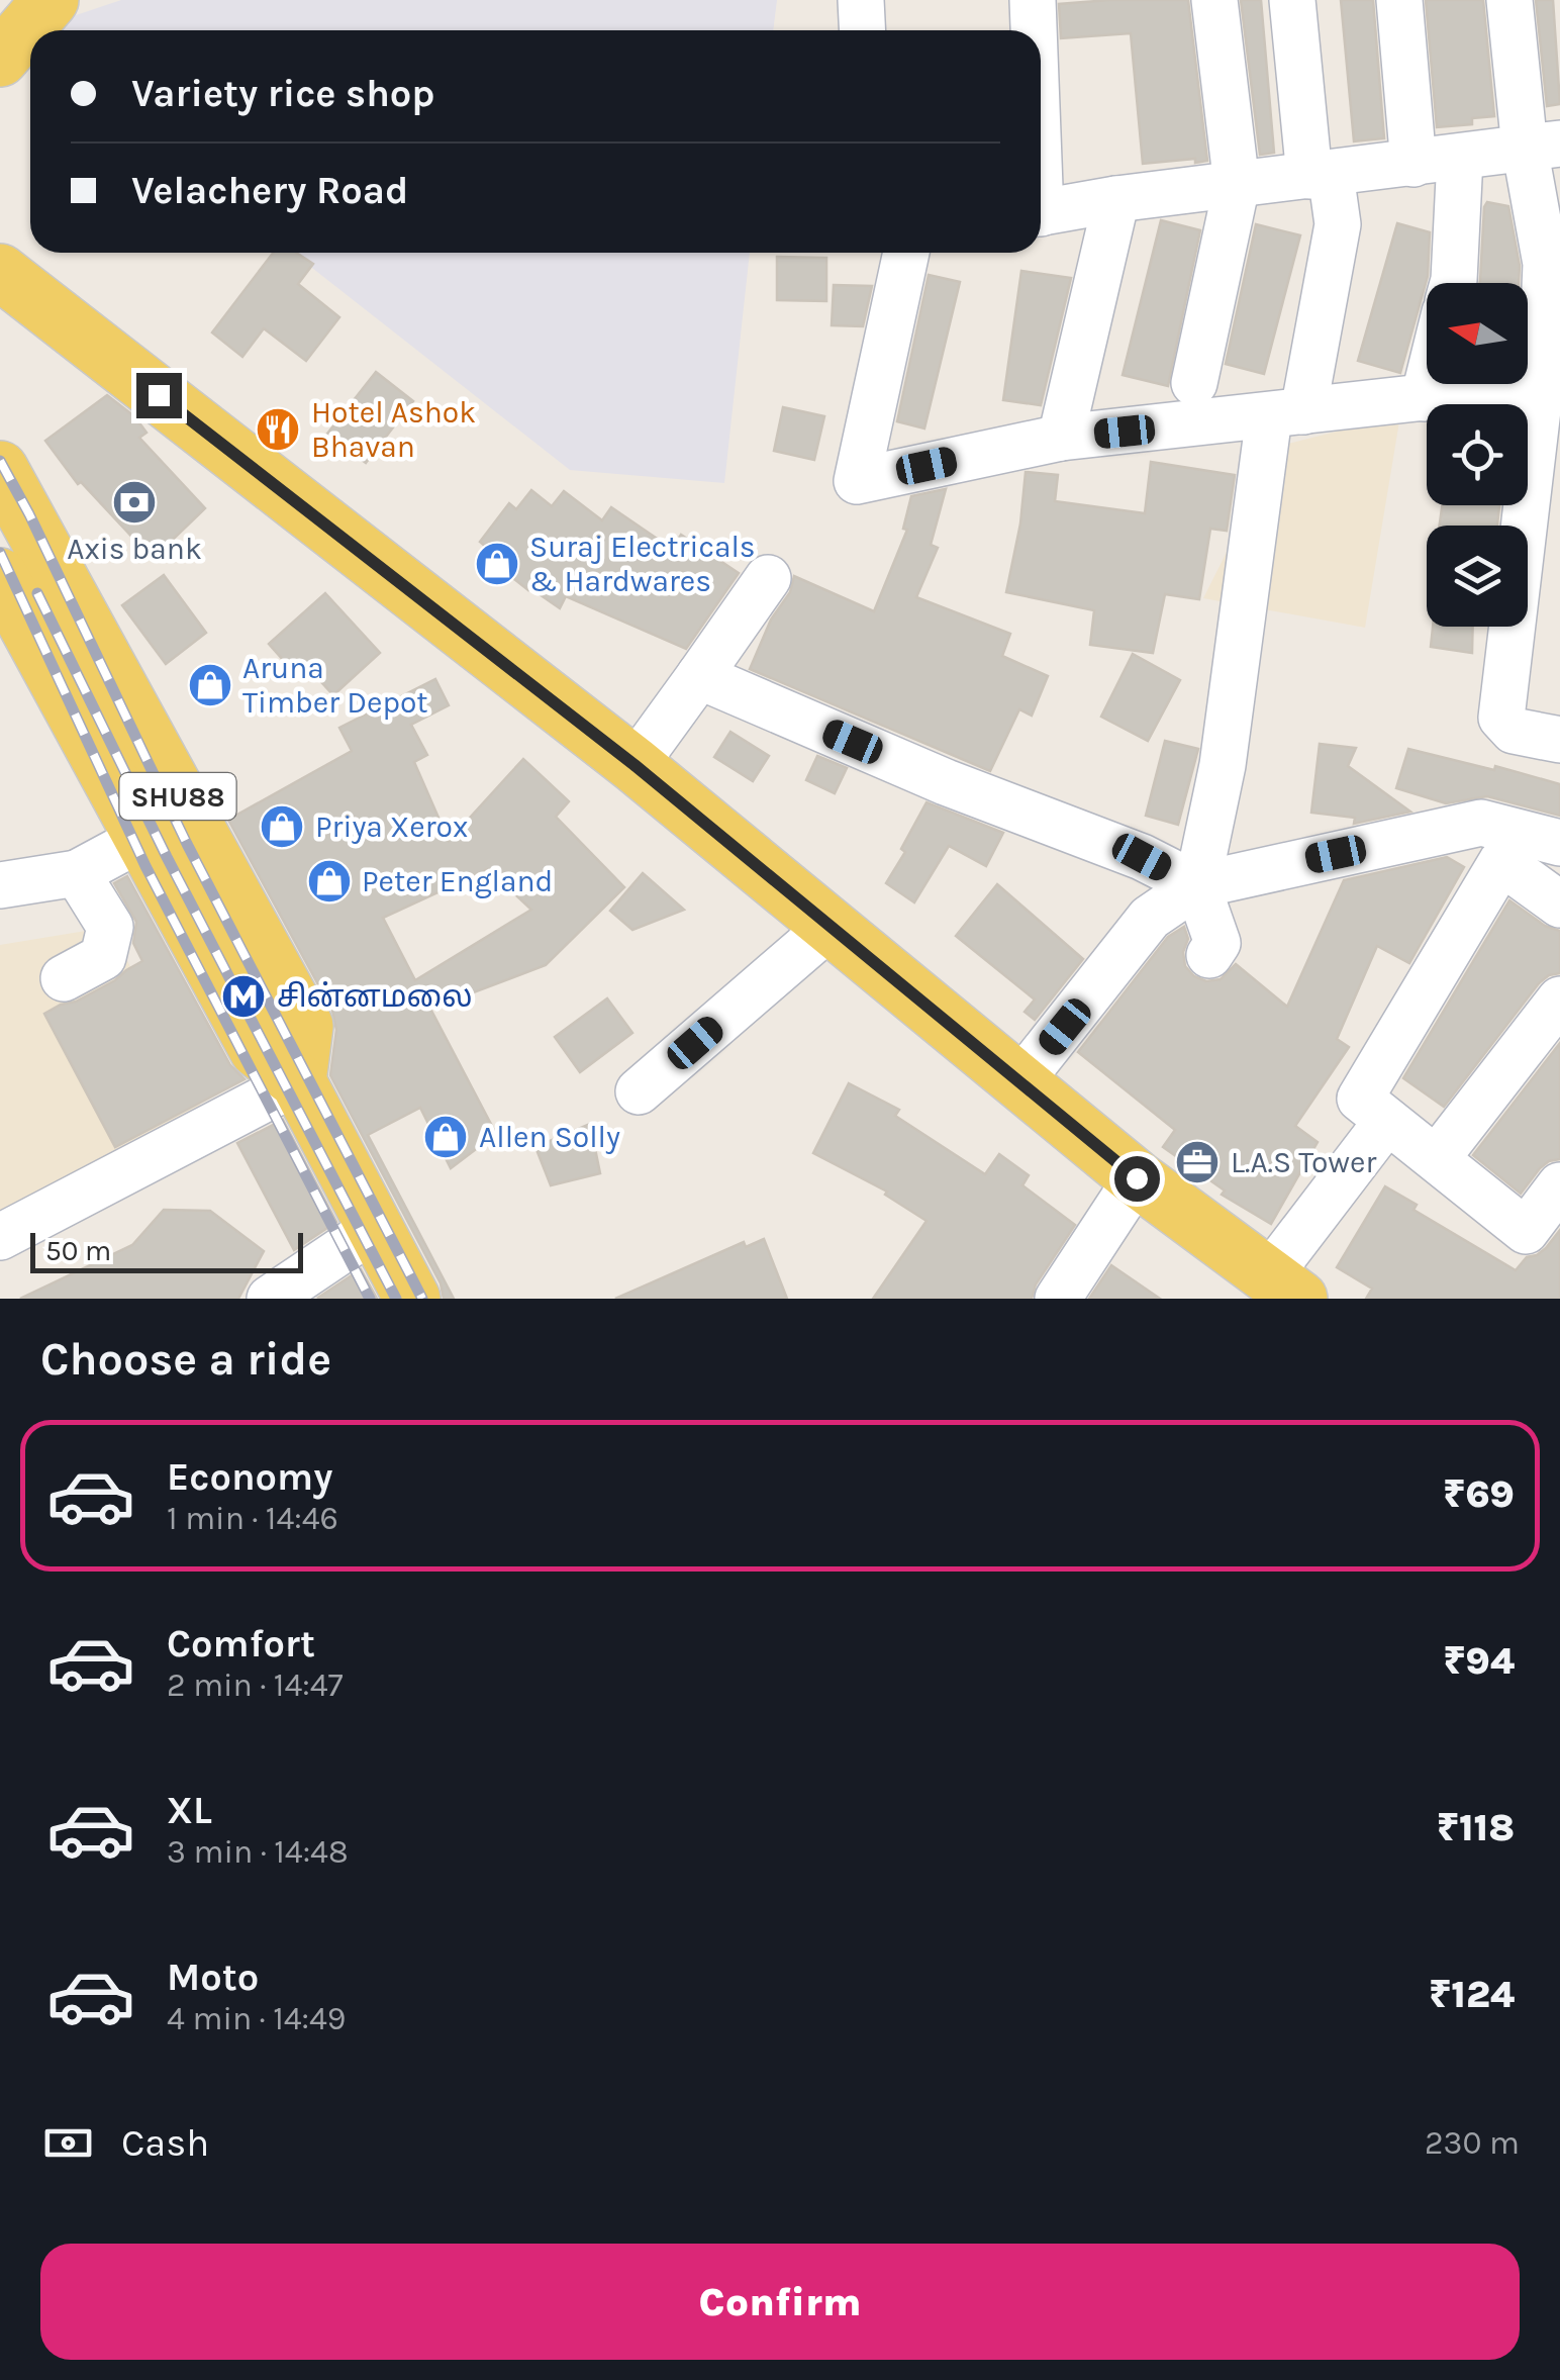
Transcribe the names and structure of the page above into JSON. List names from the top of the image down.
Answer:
{
  "streets": {
    "main road": ["SHU88"]
  },
  "places": {
    "restaurant": ["Hotel Ashok Bhavan"],
    "bank": ["Axis bank"],
    "shop": [
      "Suraj Electricals & Hardwares",
      "Aruna Timber Depot",
      "Priya Xerox",
      "Peter England",
      "Allen Solly"
    ],
    "metro station": ["சின்னமலை"],
    "office": ["L.A.S Tower"]
  },
  "scale_bar": "50 m",
  "north": "left",
  "page": {
    "banner": ["Variety rice shop", "Velachery Road"],
    "scale": "50 m",
    "heading": "Choose a ride",
    "list": [
      {
        "name": "Economy",
        "note": "1 min · 14:46",
        "value": "₹69"
      },
      {
        "name": "Comfort",
        "note": "2 min · 14:47",
        "value": "₹94"
      },
      {
        "name": "XL",
        "note": "3 min · 14:48",
        "value": "₹118"
      },
      {
        "name": "Moto",
        "note": "4 min · 14:49",
        "value": "₹124"
      }
    ],
    "pay": ["Cash", "230 m"],
    "buttons": "Confirm"
  }
}
